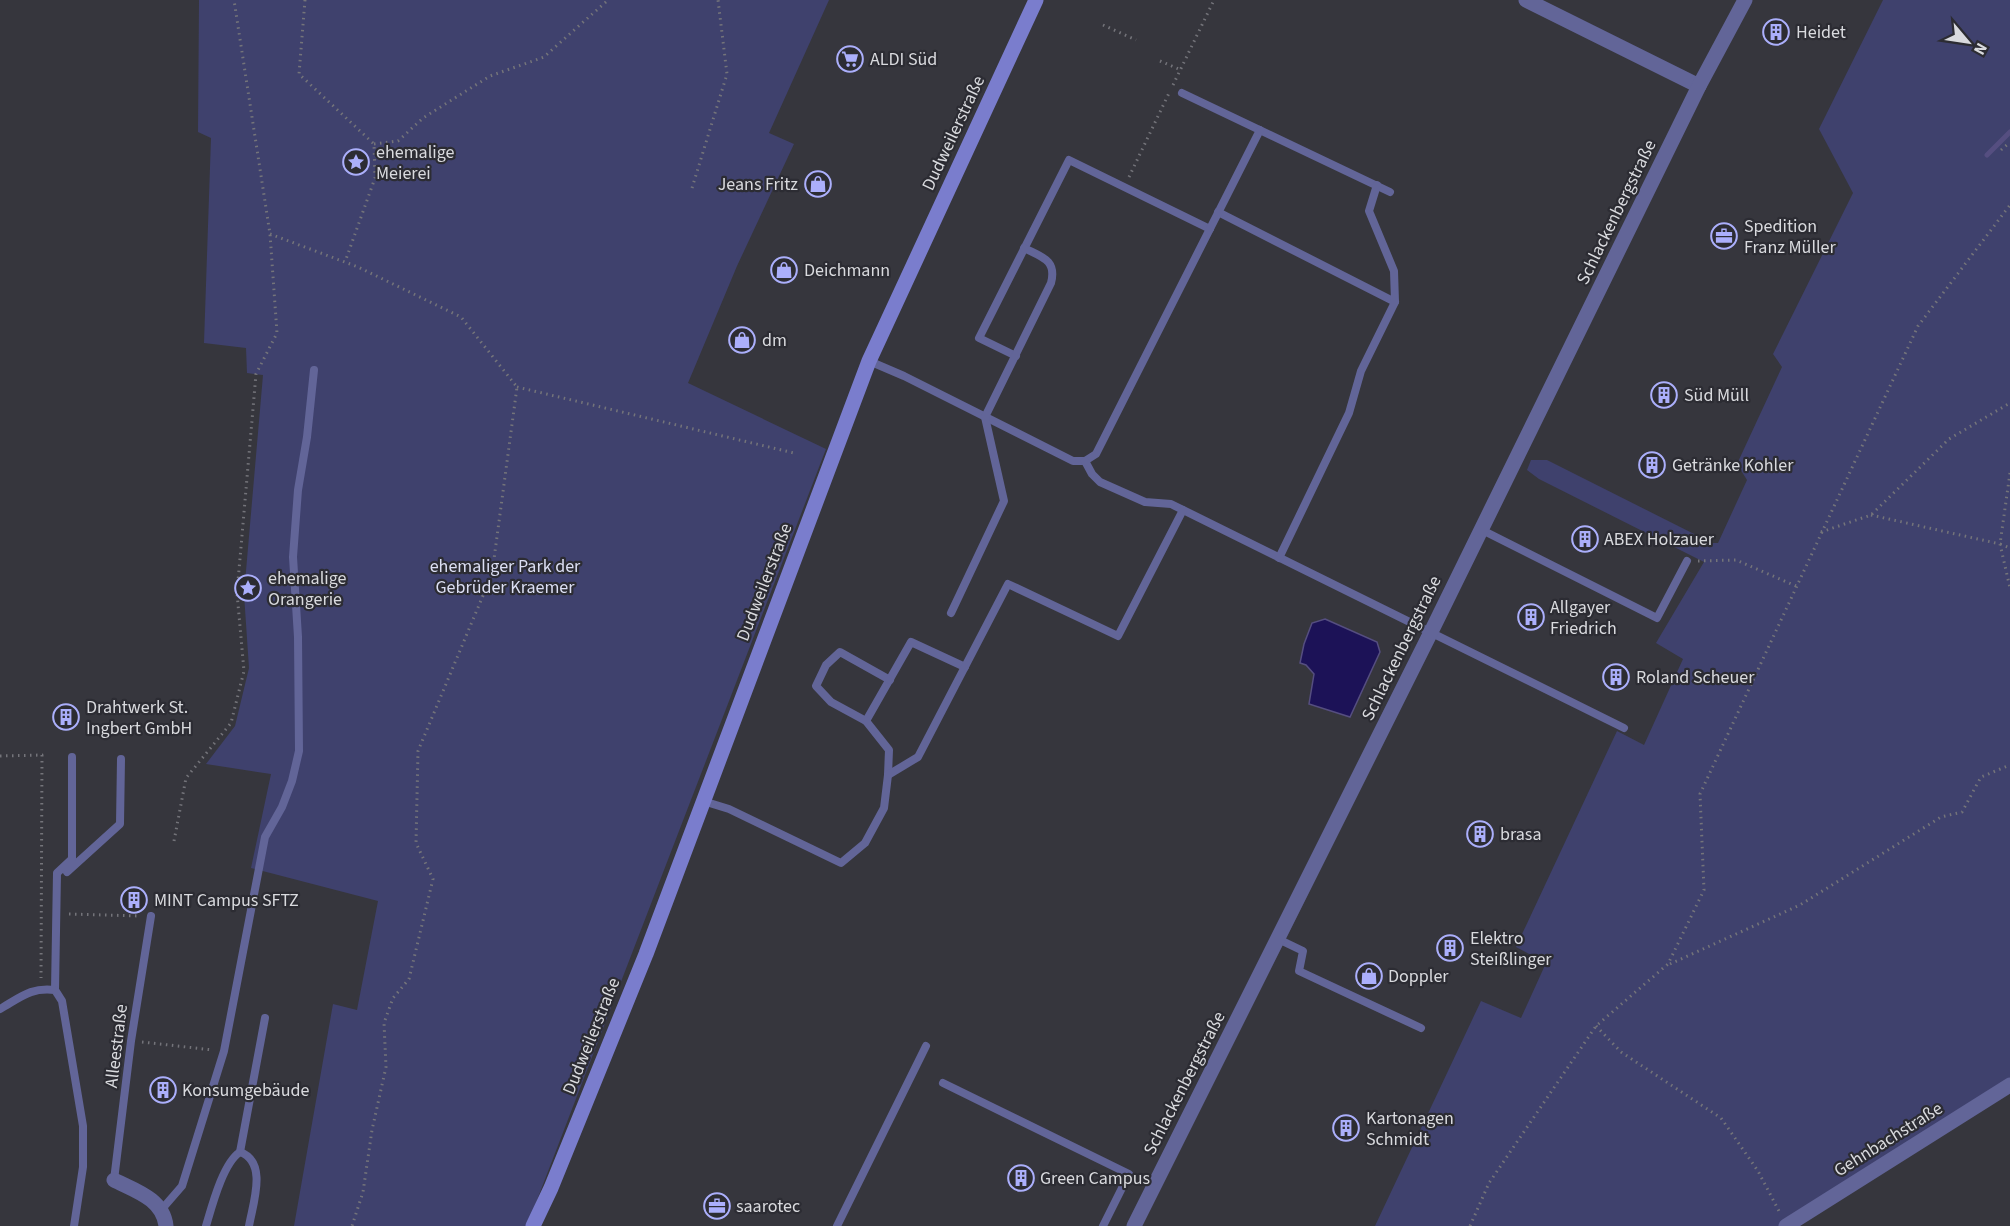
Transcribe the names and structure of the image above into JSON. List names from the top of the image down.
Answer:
{
  "streets": {
    "main road": ["Dudweilerstraße"],
    "street": ["Schlackenbergstraße", "Gehnbachstraße"],
    "lane": ["Alleestraße"]
  },
  "parks": ["ehemaliger Park der Gebrüder Kraemer"],
  "places": {
    "building": [
      "Heidet",
      "Süd Müll",
      "Getränke Kohler",
      "ABEX Holzauer",
      "Allgayer Friedrich",
      "Roland Scheuer",
      "Drahtwerk St. Ingbert GmbH",
      "brasa",
      "MINT Campus SFTZ",
      "Elektro Steißlinger",
      "Konsumgebäude",
      "Kartonagen Schmidt",
      "Green Campus"
    ],
    "supermarket": ["ALDI Süd"],
    "place": ["ehemalige Meierei", "ehemalige Orangerie"],
    "shop": [
      "Jeans Fritz",
      "Deichmann",
      "dm",
      "Doppler"
    ],
    "office": ["Spedition Franz Müller", "saarotec"]
  },
  "north": "bottom right"
}
